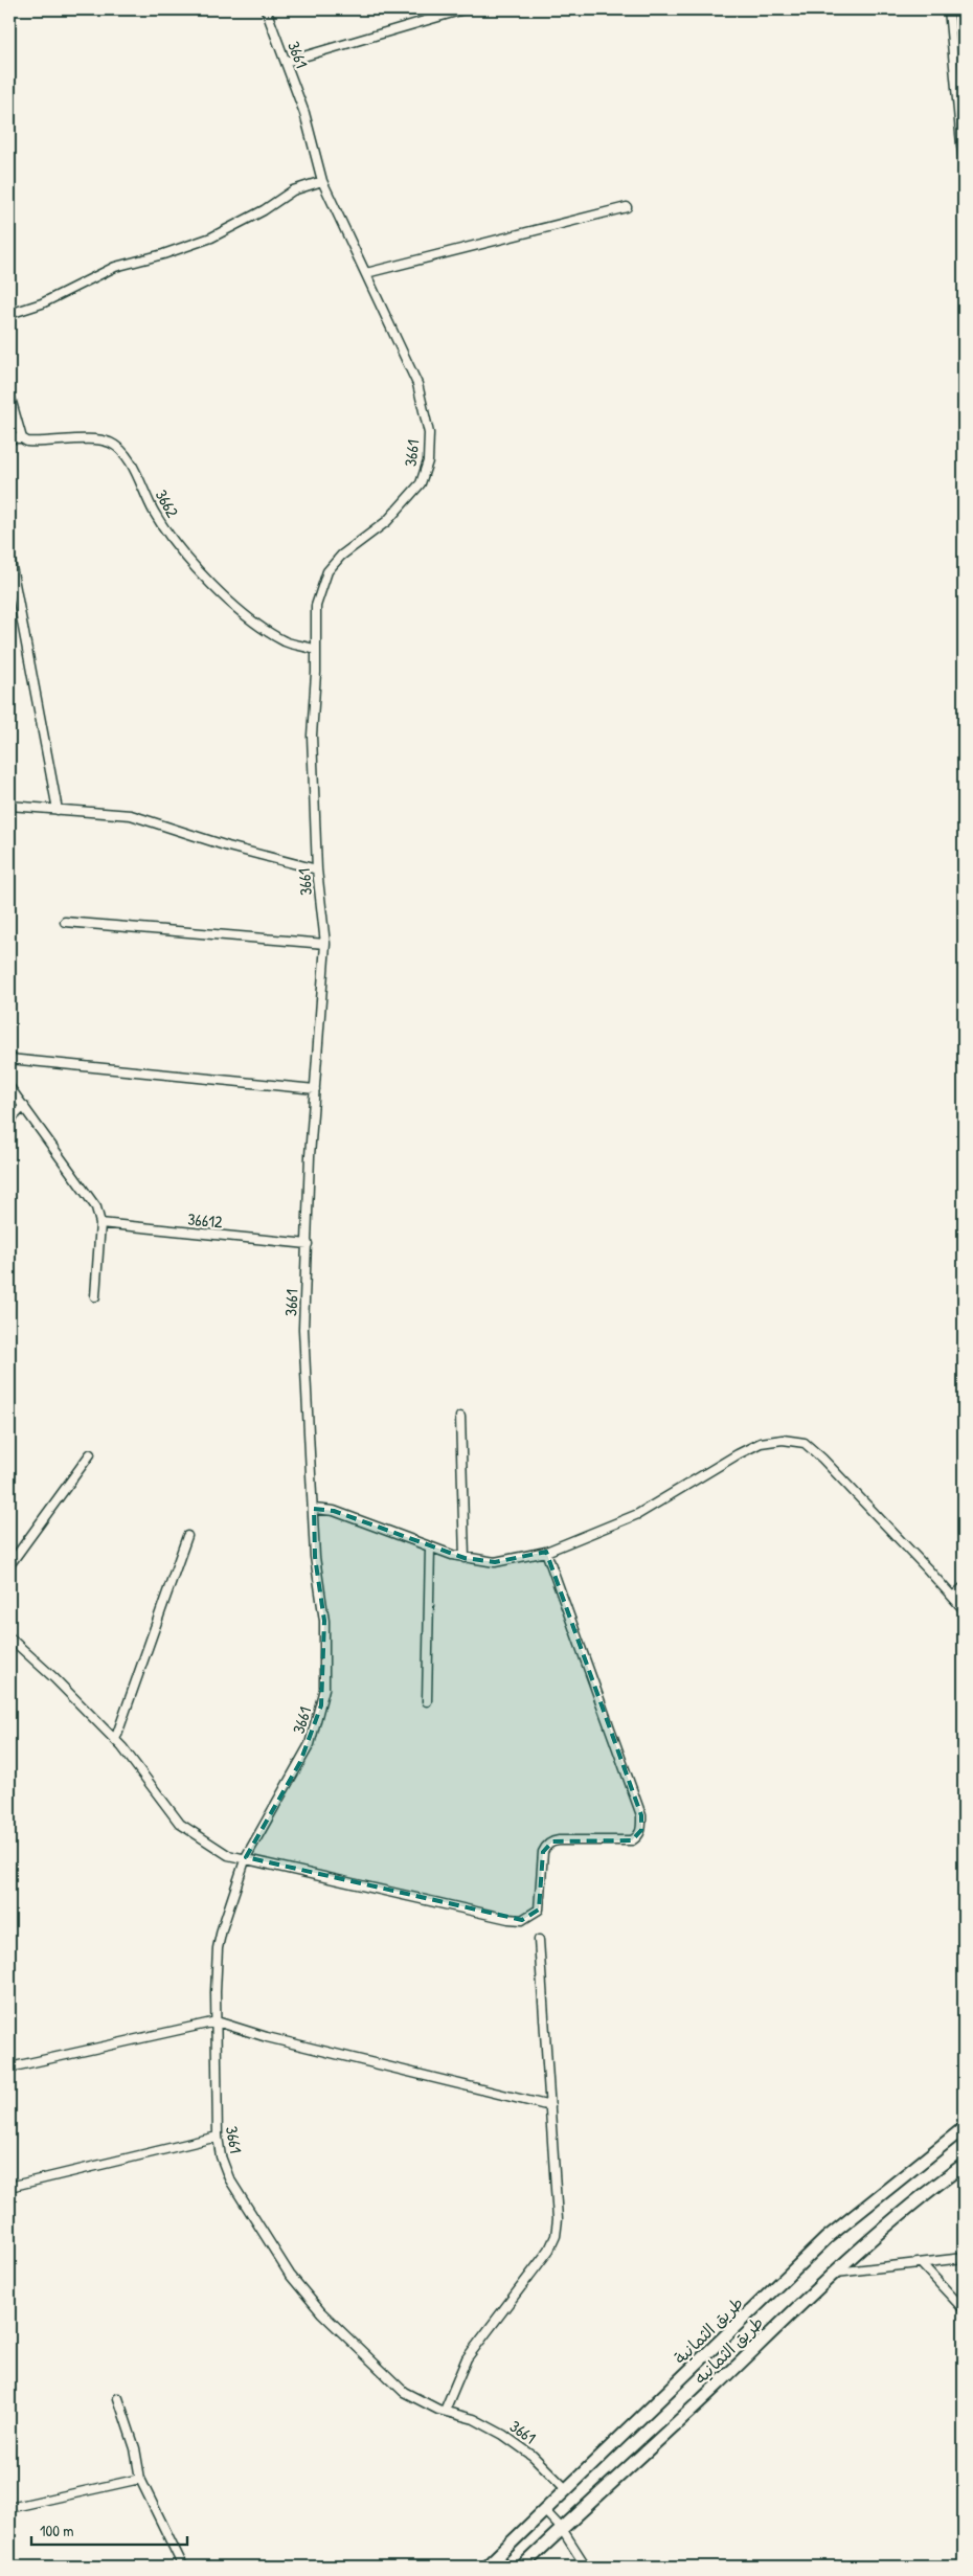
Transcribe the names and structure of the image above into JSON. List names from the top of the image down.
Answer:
{
  "streets": {
    "street": [
      "3661",
      "3662",
      "36612",
      "طريق الثمانية",
      "طريق الثمانيه"
    ]
  },
  "crossings": [
    ["3661", "3662"],
    ["3661", "36612"],
    ["3661", "طريق الثمانية"]
  ],
  "scale_bar": "100 m"
}
